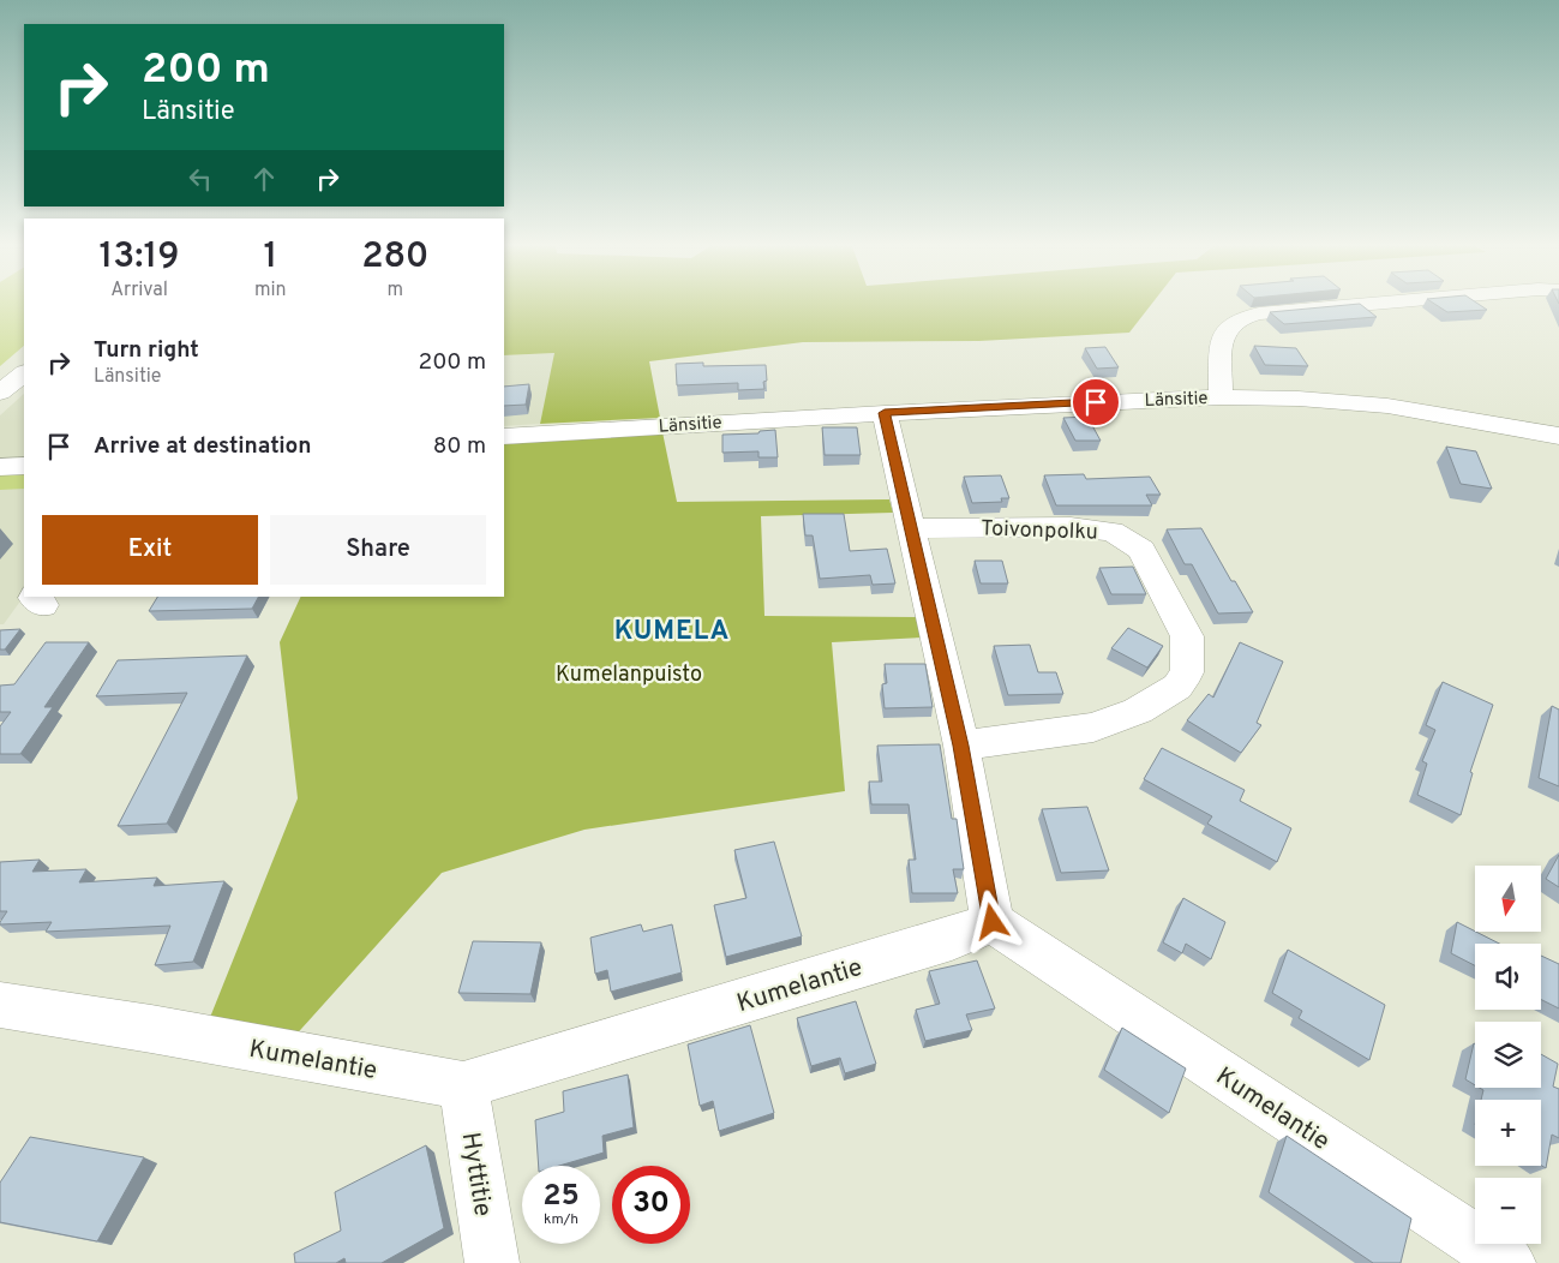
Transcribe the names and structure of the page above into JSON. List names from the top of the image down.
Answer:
{
  "streets": {
    "street": [
      "Länsitie",
      "Toivonpolku",
      "Kumelantie",
      "Hyttitie"
    ]
  },
  "crossings": [
    ["Kumelantie", "Hyttitie"]
  ],
  "districts": ["KUMELA"],
  "parks": ["Kumelanpuisto"],
  "north": "bottom",
  "page": {
    "turn": ["200 m", "Länsitie"],
    "eta": [
      "13:19",
      "Arrival",
      "1",
      "min",
      "280",
      "m"
    ],
    "list": [
      {
        "name": "Turn right",
        "note": "Länsitie",
        "value": "200 m"
      },
      {
        "name": "Arrive at destination",
        "value": "80 m"
      }
    ],
    "buttons": ["Exit", "Share"],
    "map_buttons": ["+", "−"],
    "speed": "25 km/h",
    "limit": "30"
  }
}
